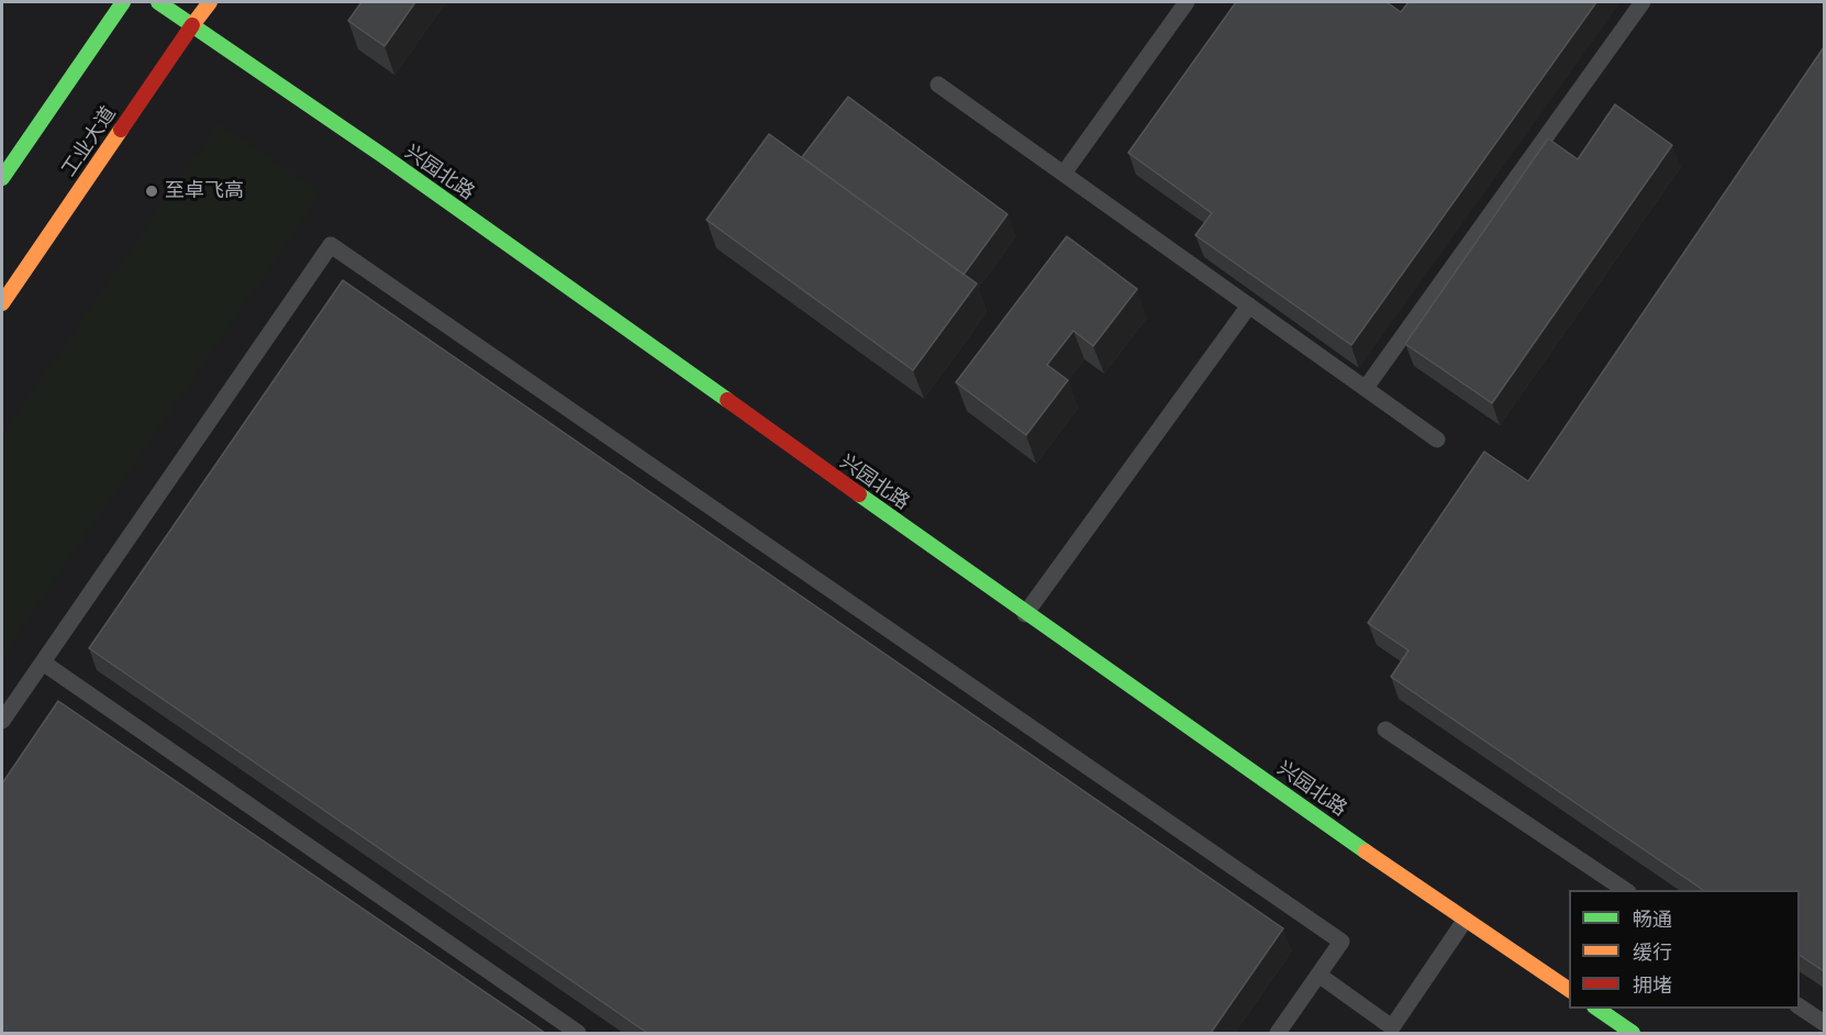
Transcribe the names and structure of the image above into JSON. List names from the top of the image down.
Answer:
{
  "streets": {
    "main road": ["工业大道", "兴园北路"]
  },
  "crossings": [
    ["工业大道", "兴园北路"]
  ],
  "places": ["至卓飞高"],
  "legend": ["畅通", "缓行", "拥堵"]
}
